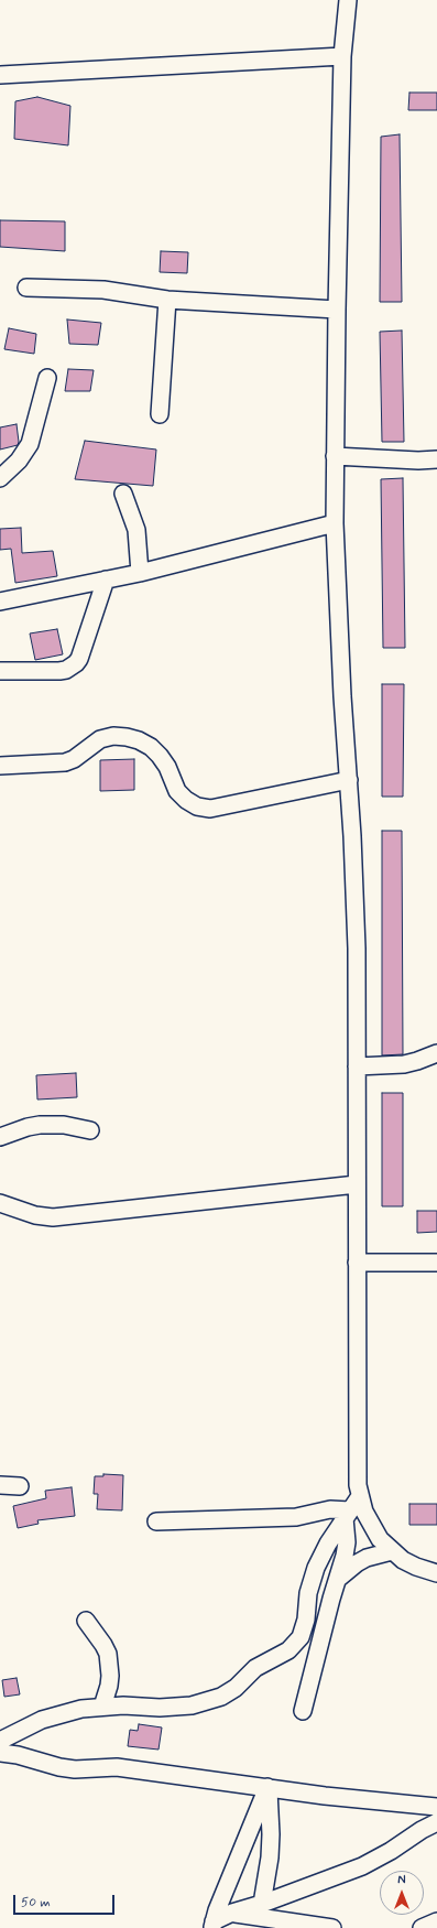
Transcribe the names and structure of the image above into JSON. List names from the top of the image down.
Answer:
{
  "scale_bar": "50 m",
  "north": "top"
}
